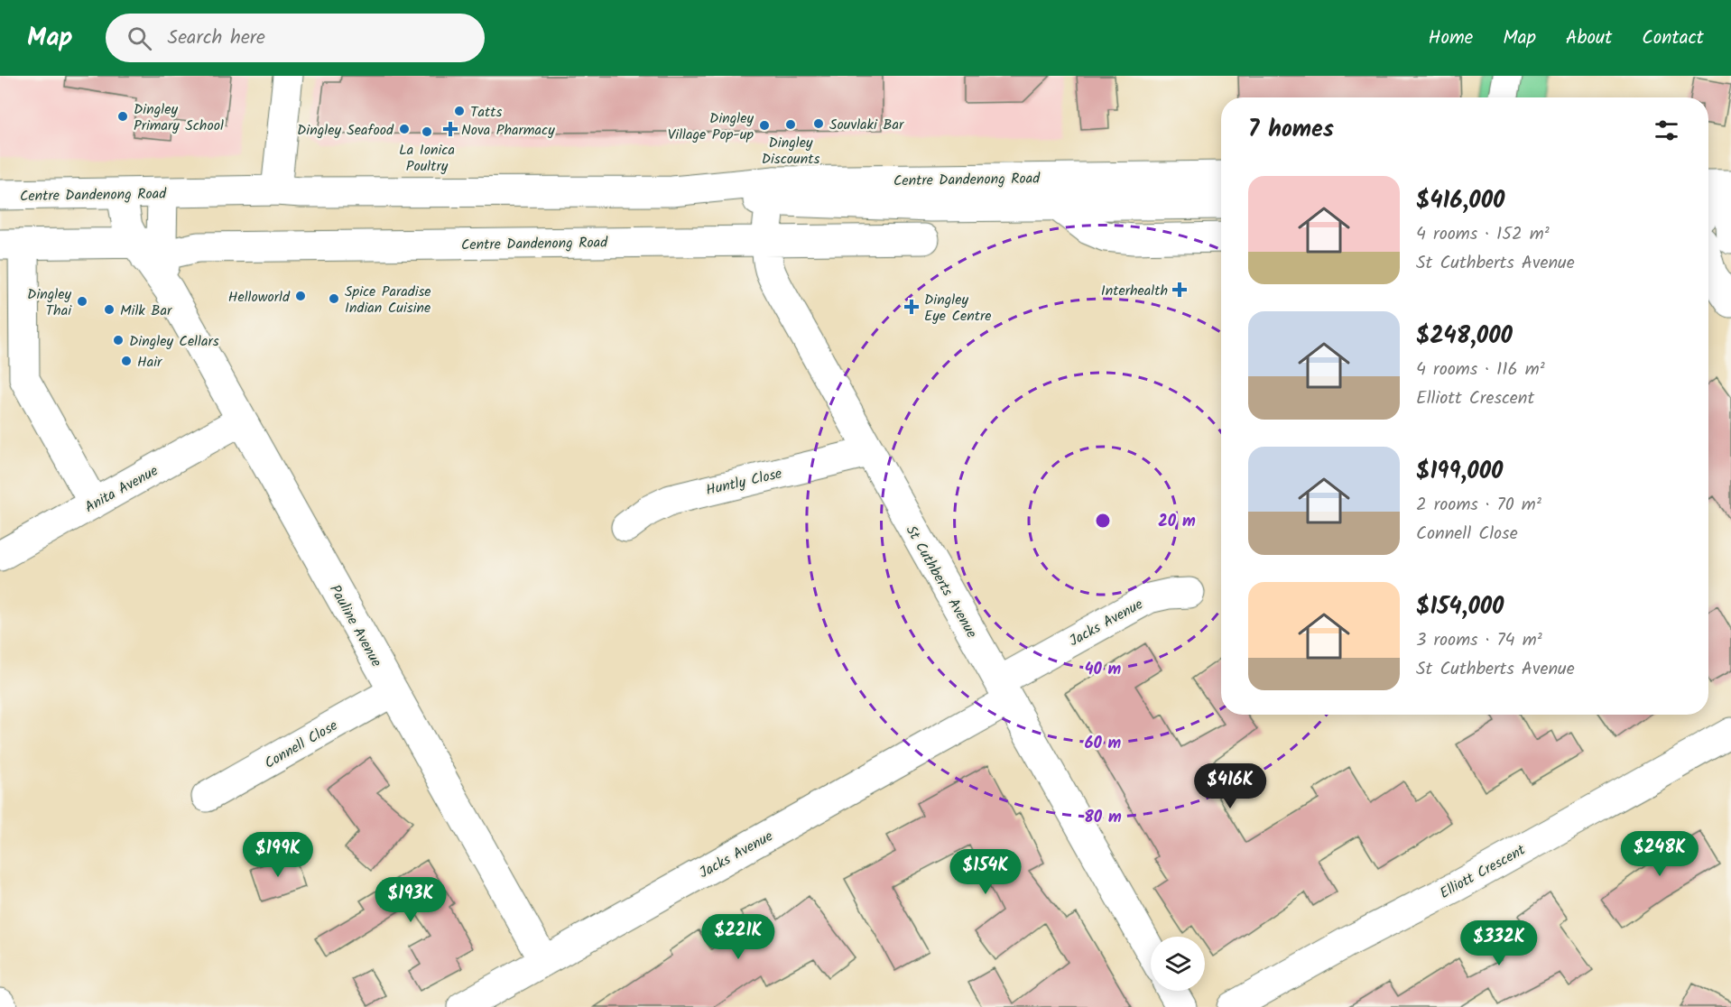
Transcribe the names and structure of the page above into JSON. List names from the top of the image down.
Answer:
{
  "streets": {
    "street": [
      "Centre Dandenong Road",
      "Huntly Close",
      "Anita Avenue",
      "St Cuthberts Avenue",
      "Jacks Avenue",
      "Pauline Avenue",
      "Connell Close",
      "Elliott Crescent"
    ]
  },
  "crossings": [
    ["Centre Dandenong Road", "St Cuthberts Avenue"],
    ["Centre Dandenong Road", "Pauline Avenue"],
    ["Huntly Close", "St Cuthberts Avenue"],
    ["Anita Avenue", "Pauline Avenue"],
    ["St Cuthberts Avenue", "Jacks Avenue"],
    ["Jacks Avenue", "Pauline Avenue"],
    ["Pauline Avenue", "Connell Close"]
  ],
  "places": {
    "other": [
      "Tatts",
      "Dingley Primary School",
      "Souvlaki Bar",
      "Dingley Discounts",
      "Dingley Village Pop-up",
      "Dingley Seafood",
      "La Ionica Poultry",
      "Helloworld",
      "Spice Paradise Indian Cuisine",
      "Dingley Thai",
      "Milk Bar",
      "Dingley Cellars",
      "Hair"
    ],
    "health": ["Nova Pharmacy", "Interhealth", "Dingley Eye Centre"]
  },
  "page": {
    "header": "Map",
    "search": "Search here",
    "nav": [
      "Home",
      "Map",
      "About",
      "Contact"
    ],
    "heading": "7 homes",
    "list": [
      {
        "name": "$416,000",
        "note": "4 rooms · 152 m² · St Cuthberts Avenue"
      },
      {
        "name": "$248,000",
        "note": "4 rooms · 116 m² · Elliott Crescent"
      },
      {
        "name": "$199,000",
        "note": "2 rooms · 70 m² · Connell Close"
      },
      {
        "name": "$154,000",
        "note": "3 rooms · 74 m² · St Cuthberts Avenue"
      }
    ],
    "price": [
      "$416K",
      "$248K",
      "$199K",
      "$154K",
      "$193K",
      "$221K",
      "$332K"
    ]
  },
  "rings": [
    "20 m",
    "40 m",
    "60 m",
    "80 m"
  ]
}
